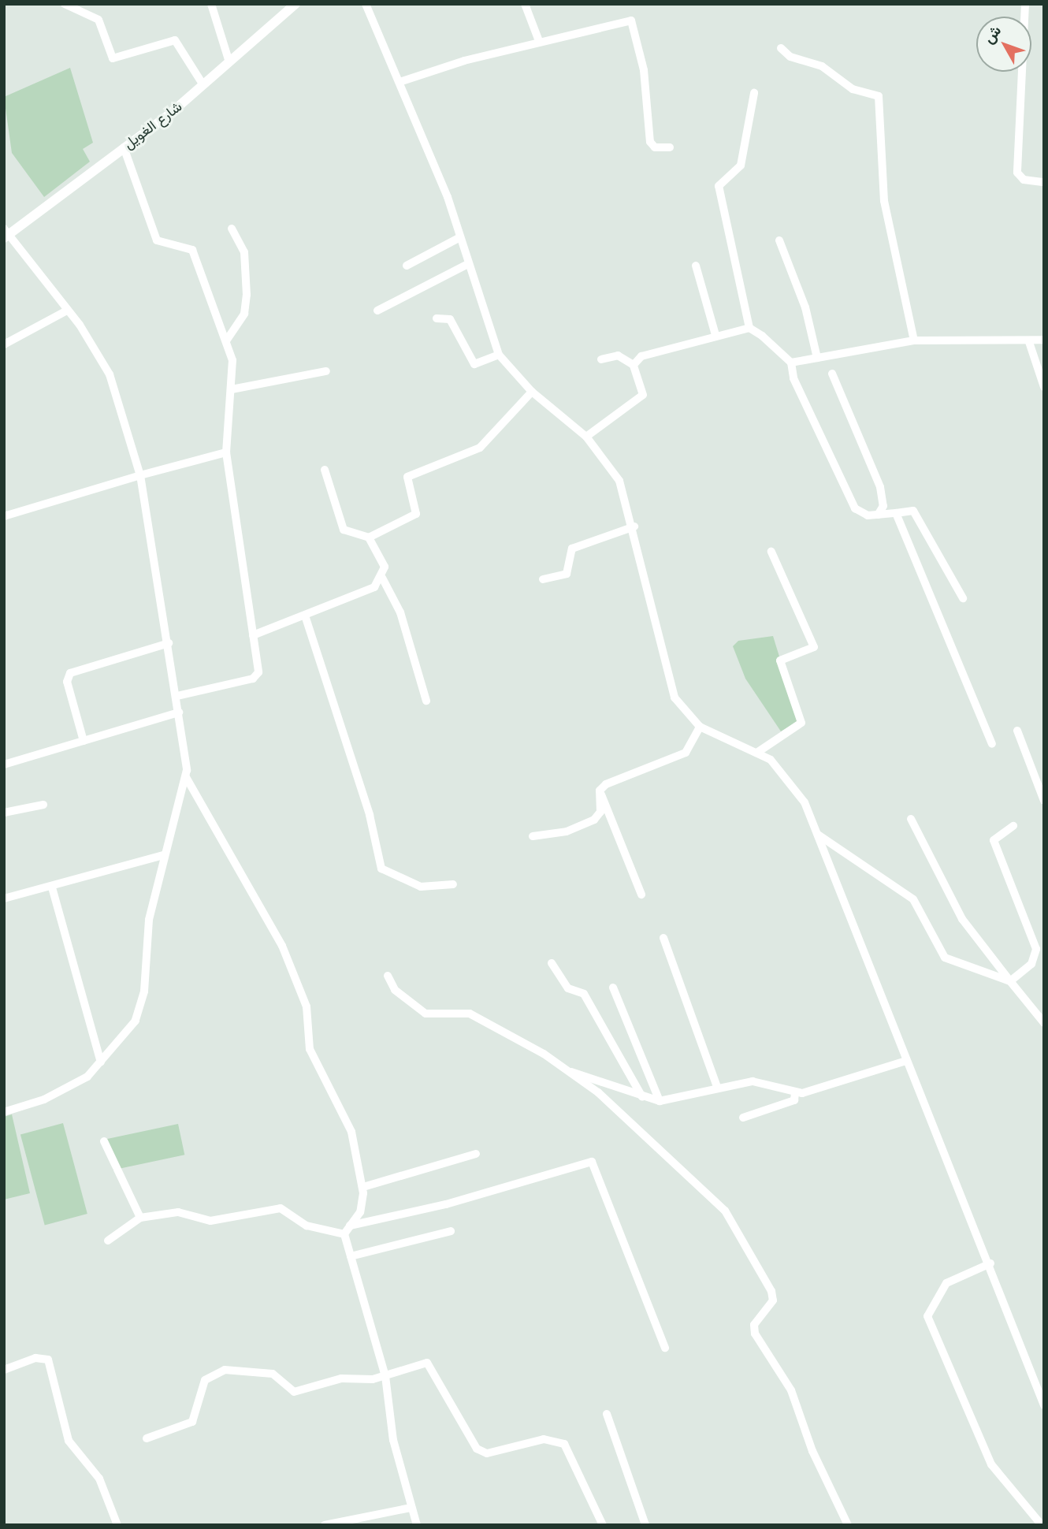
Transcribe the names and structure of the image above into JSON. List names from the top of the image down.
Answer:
{
  "streets": {
    "street": ["شارع الغويل"]
  },
  "north": "top left"
}
